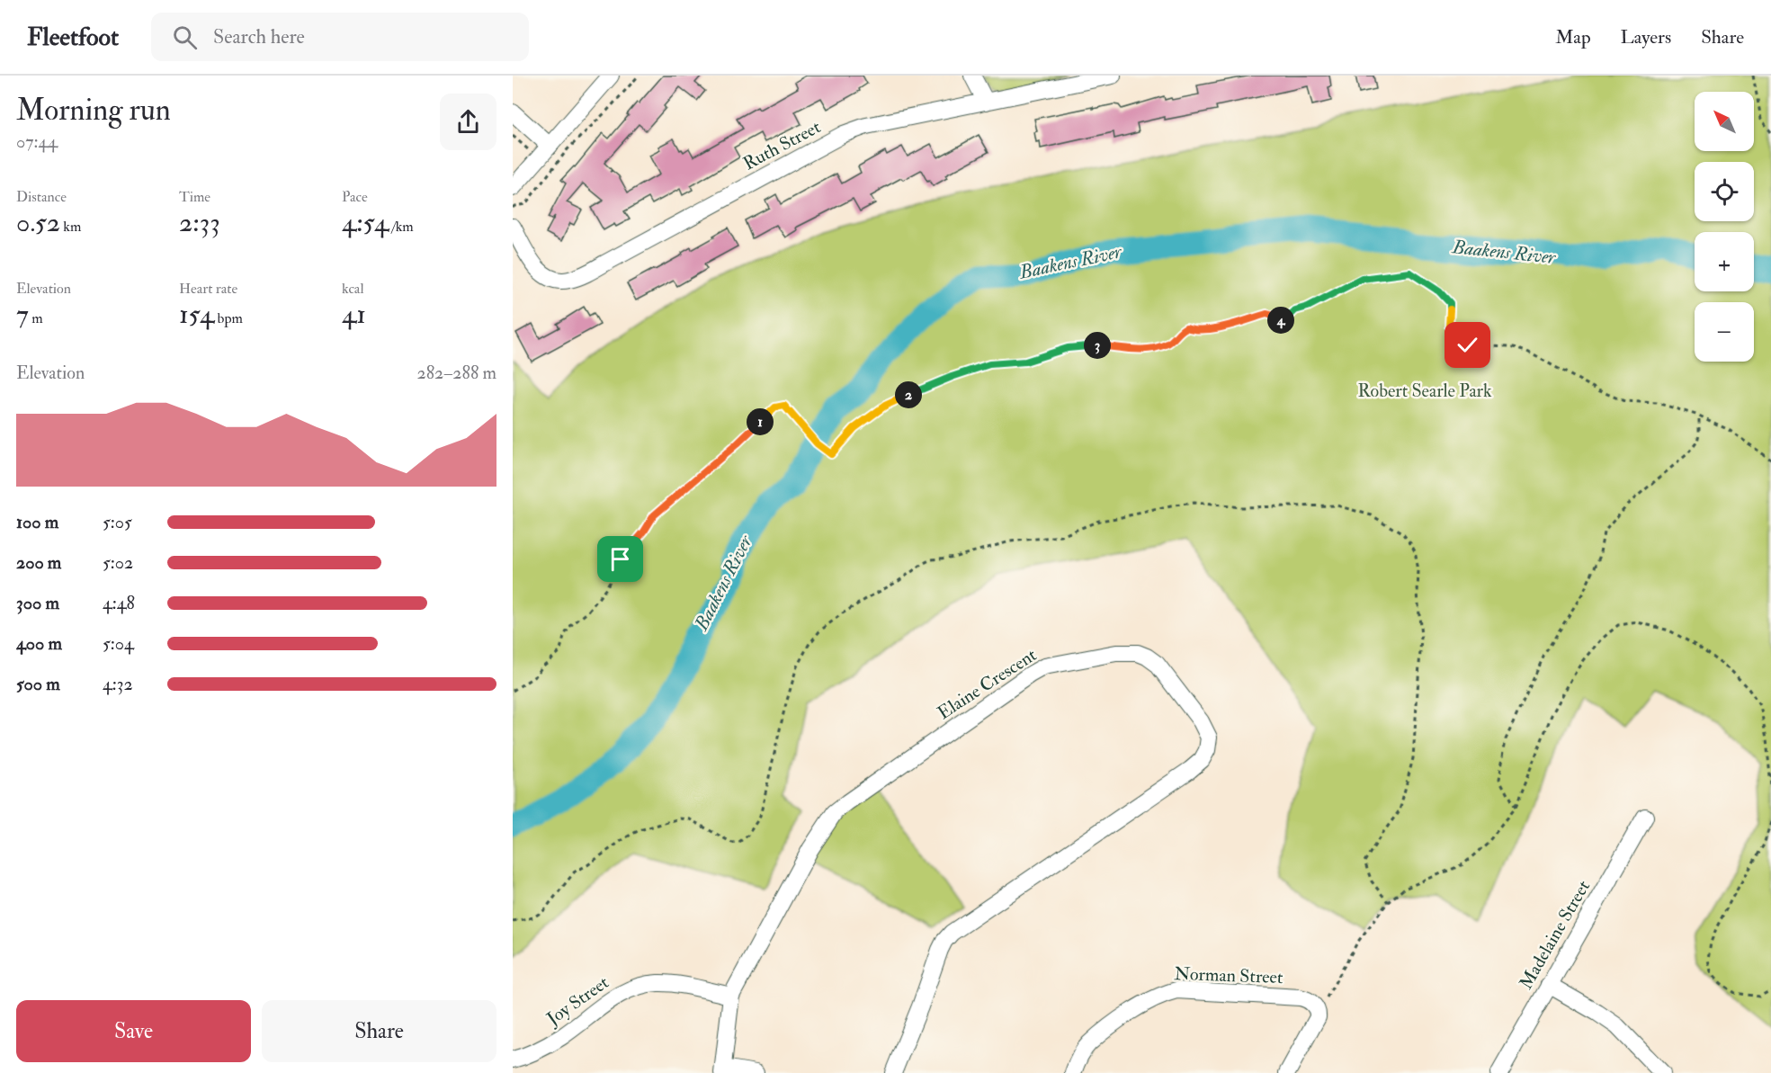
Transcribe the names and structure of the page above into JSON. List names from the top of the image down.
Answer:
{
  "streets": {
    "street": [
      "Ruth Street",
      "Elaine Crescent",
      "Madelaine Street",
      "Norman Street",
      "Joy Street"
    ]
  },
  "crossings": [
    ["Elaine Crescent", "Joy Street"]
  ],
  "water": ["Baakens River"],
  "parks": ["Robert Searle Park"],
  "north": "top left",
  "page": {
    "header": "Fleetfoot",
    "search": "Search here",
    "nav": ["Map", "Layers", "Share"],
    "heading": ["Morning run", "07:44"],
    "map_buttons": ["+", "−"],
    "stats": [
      ["Distance", "0.52 km"],
      ["Time", "2:33"],
      ["Pace", "4:54 /km"],
      ["Elevation", "7 m"],
      ["Heart rate", "154 bpm"],
      ["kcal", "41"]
    ],
    "pins": [
      "4",
      "3",
      "2",
      "1"
    ],
    "chart": ["Elevation", "282–288 m"],
    "list": [
      {
        "name": "100 m",
        "note": "5:05"
      },
      {
        "name": "200 m",
        "note": "5:02"
      },
      {
        "name": "300 m",
        "note": "4:48"
      },
      {
        "name": "400 m",
        "note": "5:04"
      },
      {
        "name": "500 m",
        "note": "4:32"
      }
    ],
    "buttons": ["Save", "Share"]
  }
}
